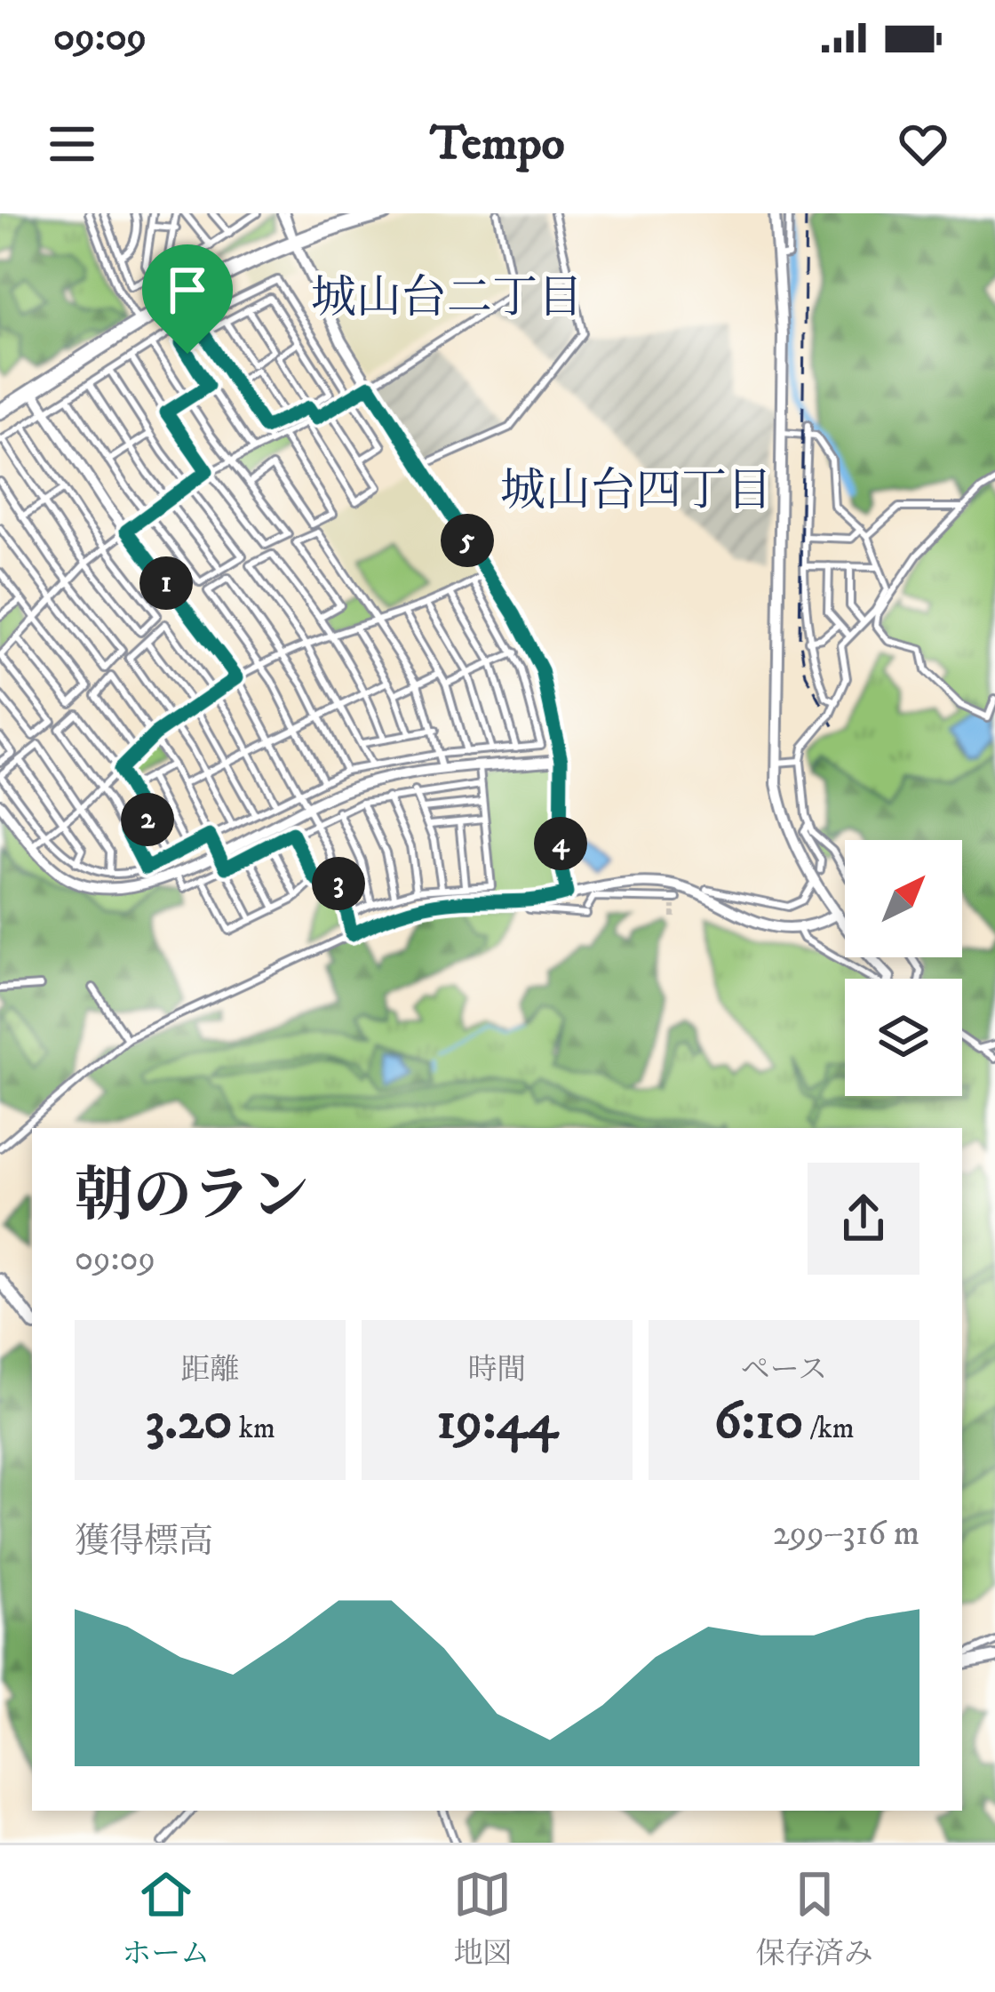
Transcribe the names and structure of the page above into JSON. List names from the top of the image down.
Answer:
{
  "districts": ["城山台二丁目", "城山台四丁目"],
  "north": "top right",
  "page": {
    "status": "09:09",
    "header": "Tempo",
    "pins": [
      "5",
      "1",
      "2",
      "4",
      "3"
    ],
    "heading": ["朝のラン", "09:09"],
    "stats": [
      ["距離", "3.20 km"],
      ["時間", "19:44"],
      ["ペース", "6:10 /km"]
    ],
    "chart": ["獲得標高", "299–316 m"],
    "tabs": ["ホーム", "地図", "保存済み"]
  }
}
